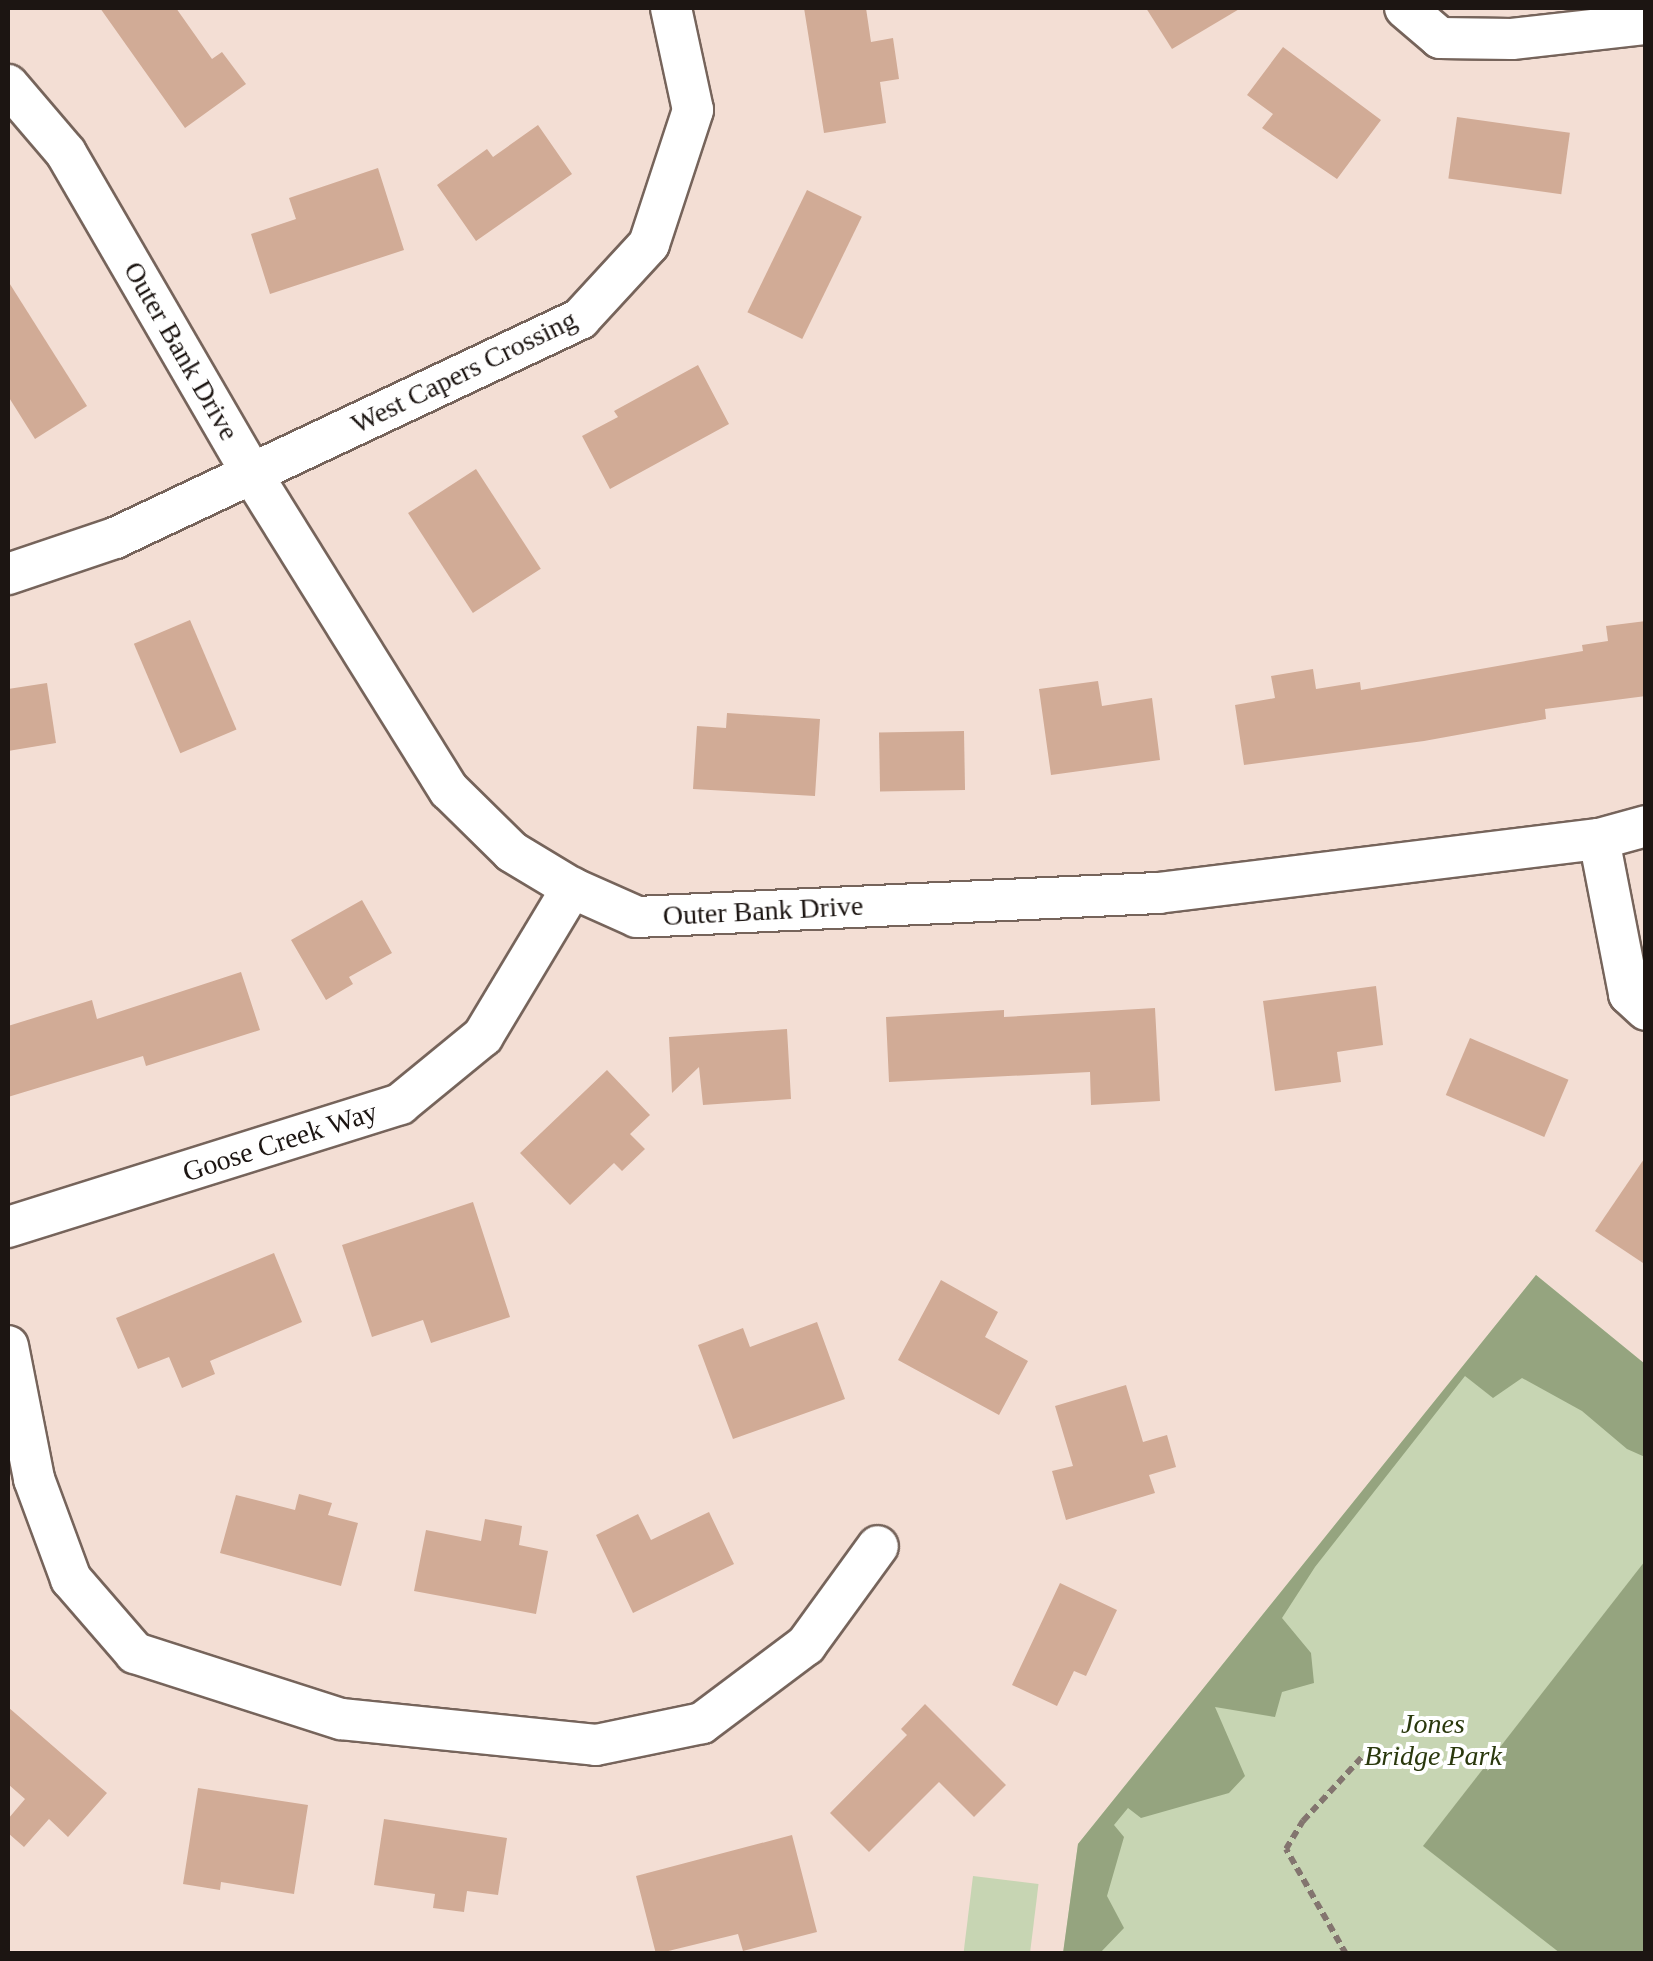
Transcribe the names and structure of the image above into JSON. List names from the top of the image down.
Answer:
{
  "streets": {
    "street": ["Outer Bank Drive", "West Capers Crossing", "Goose Creek Way"]
  },
  "crossings": [
    ["Outer Bank Drive", "West Capers Crossing"],
    ["Outer Bank Drive", "Goose Creek Way"]
  ],
  "parks": ["Jones Bridge Park"]
}
